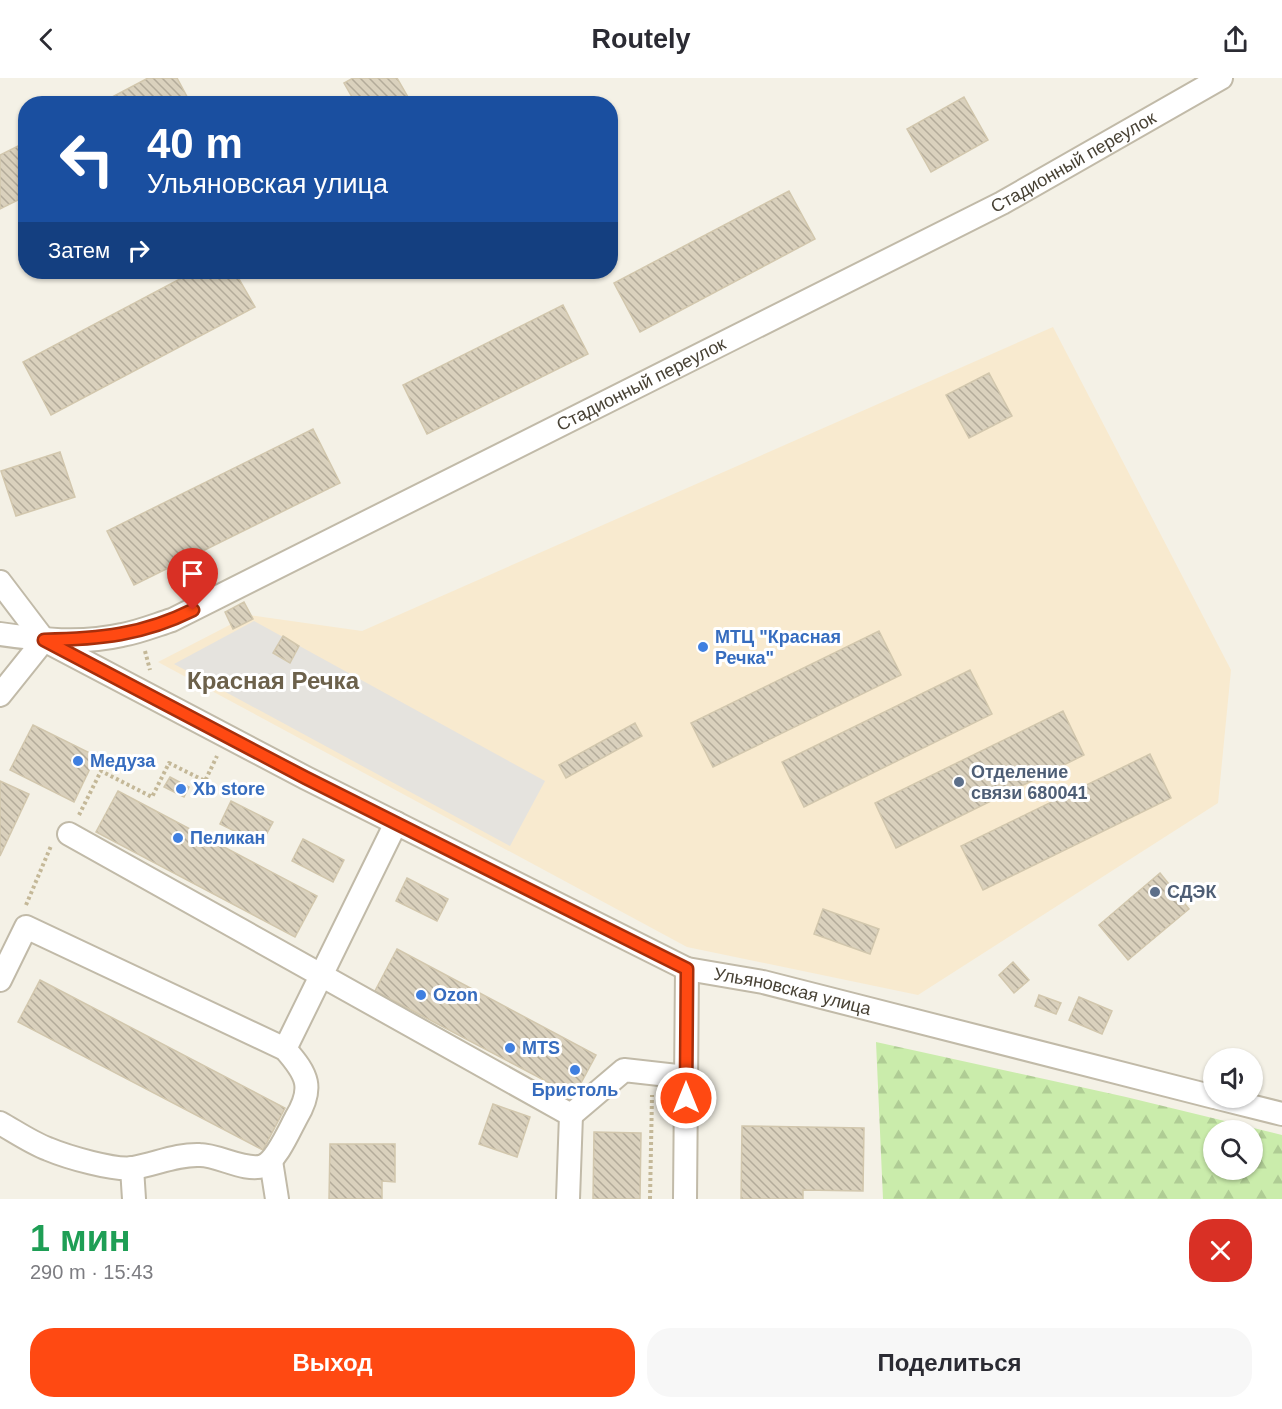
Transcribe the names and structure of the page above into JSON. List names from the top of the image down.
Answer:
{
  "streets": {
    "street": ["Стадионный переулок", "Ульяновская улица"]
  },
  "crossings": [
    ["Стадионный переулок", "Ульяновская улица"]
  ],
  "districts": ["Красная Речка"],
  "places": [
    "МТЦ \"Красная Речка\"",
    "Медуза",
    "Отделение связи 680041",
    "Xb store",
    "Пеликан",
    "СДЭК",
    "Ozon",
    "MTS",
    "Бристоль"
  ],
  "page": {
    "header": "Routely",
    "turn": ["40 m", "Ульяновская улица"],
    "then": "Затем",
    "heading": ["1 мин", "290 m · 15:43"],
    "buttons": ["Выход", "Поделиться"]
  }
}
